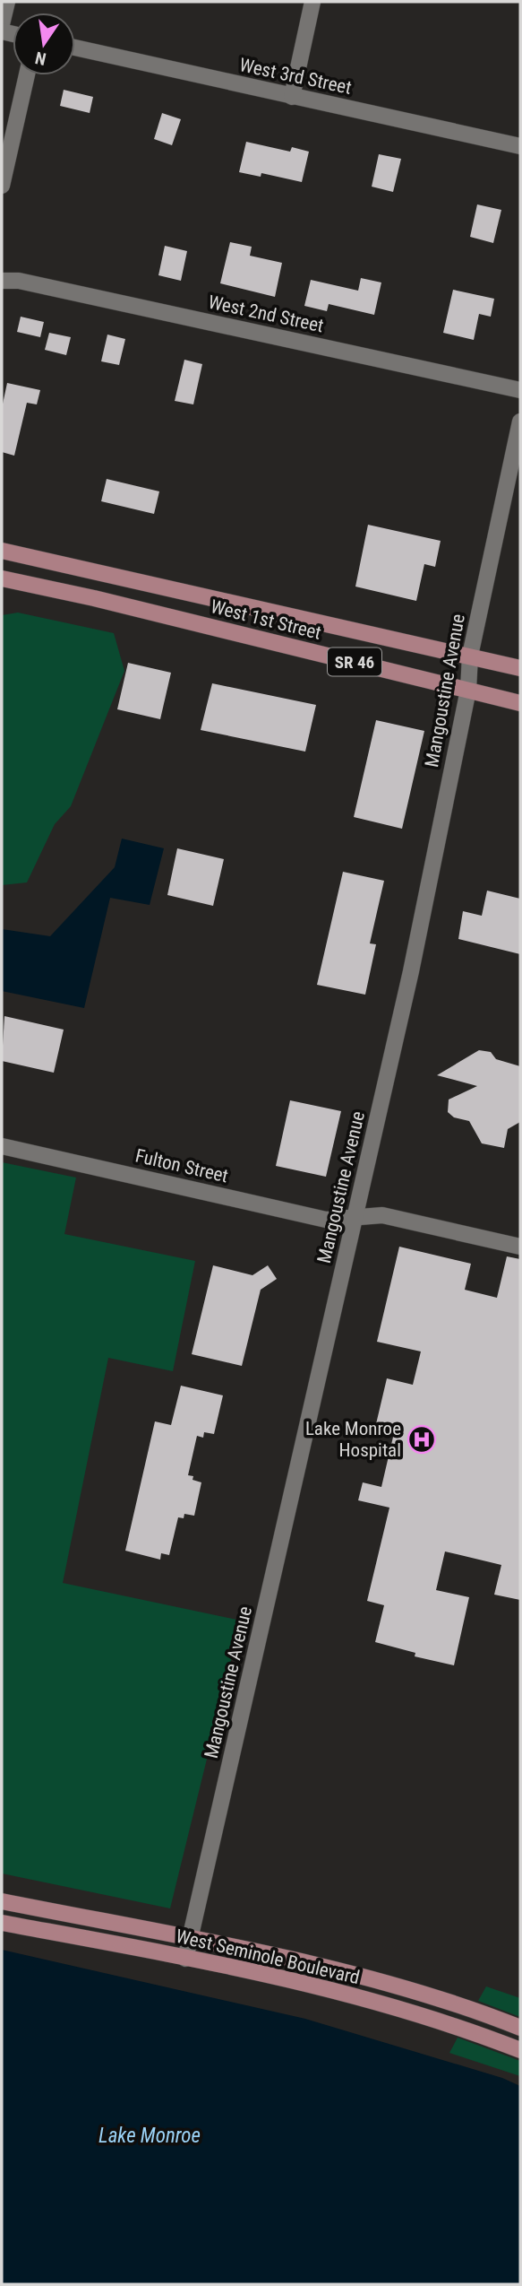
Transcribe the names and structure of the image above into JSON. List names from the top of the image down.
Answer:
{
  "streets": {
    "main road": ["West 1st Street", "SR 46", "West Seminole Boulevard"],
    "street": [
      "West 3rd Street",
      "West 2nd Street",
      "Mangoustine Avenue",
      "Fulton Street"
    ]
  },
  "crossings": [
    ["West 1st Street", "Mangoustine Avenue"],
    ["Mangoustine Avenue", "Fulton Street"],
    ["Mangoustine Avenue", "West Seminole Boulevard"]
  ],
  "water": ["Lake Monroe"],
  "places": {
    "hospital": ["Lake Monroe Hospital"]
  },
  "north": "bottom"
}
